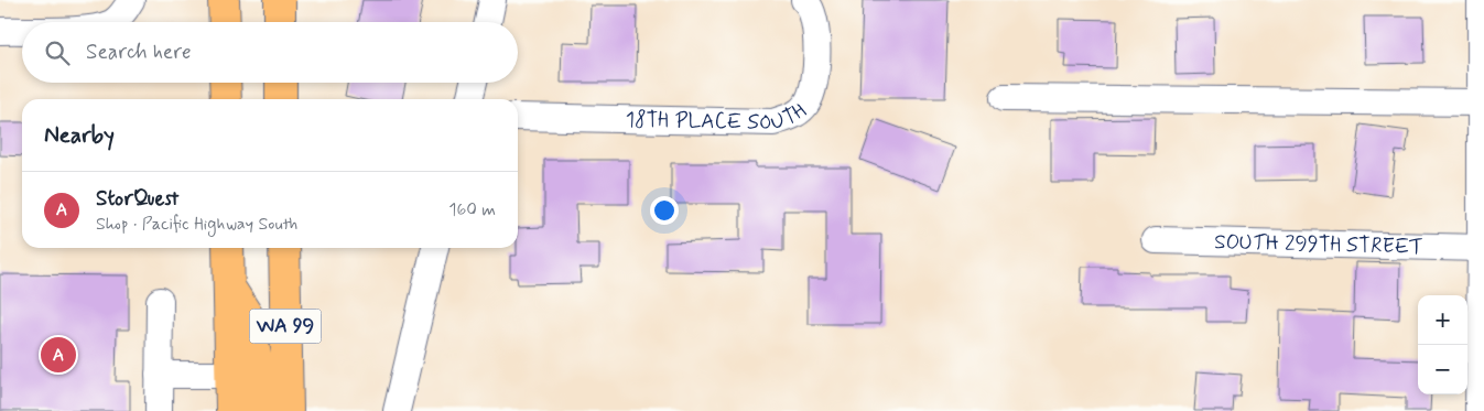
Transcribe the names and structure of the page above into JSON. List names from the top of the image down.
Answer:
{
  "streets": {
    "main road": ["WA 99"],
    "street": ["18TH PLACE SOUTH", "SOUTH 299TH STREET"]
  },
  "page": {
    "search": "Search here",
    "heading": "Nearby",
    "list": [
      {
        "mark": "A",
        "name": "StorQuest",
        "note": "Shop · Pacific Highway South",
        "value": "160 m"
      }
    ],
    "map_buttons": ["+", "−"],
    "pins": "A"
  }
}
